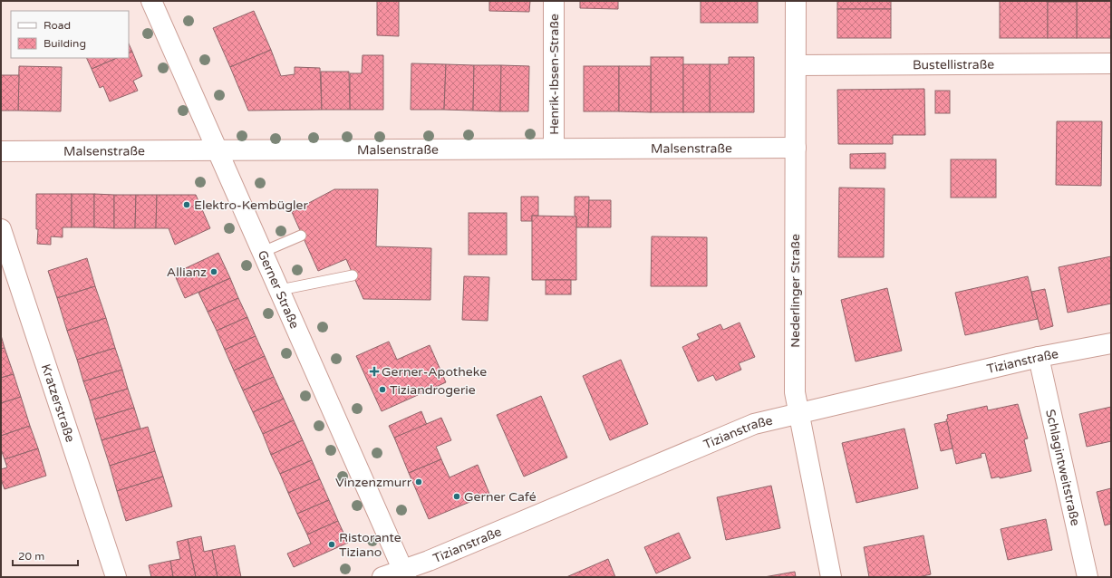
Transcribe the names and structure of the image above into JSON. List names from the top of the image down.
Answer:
{
  "streets": {
    "street": [
      "Bustellistraße",
      "Henrik-Ibsen-Straße",
      "Malsenstraße",
      "Gerner Straße",
      "Nederlinger Straße",
      "Tizianstraße",
      "Kratzerstraße",
      "Schlagintweitstraße"
    ]
  },
  "crossings": [
    ["Bustellistraße", "Nederlinger Straße"],
    ["Henrik-Ibsen-Straße", "Malsenstraße"],
    ["Malsenstraße", "Gerner Straße"],
    ["Malsenstraße", "Nederlinger Straße"],
    ["Gerner Straße", "Tizianstraße"],
    ["Nederlinger Straße", "Tizianstraße"],
    ["Tizianstraße", "Schlagintweitstraße"]
  ],
  "places": {
    "other": [
      "Elektro-Kembügler",
      "Allianz",
      "Tiziandrogerie",
      "Vinzenzmurr",
      "Gerner Café",
      "Ristorante Tiziano"
    ],
    "health": ["Gerner-Apotheke"]
  },
  "legend": ["Road", "Building"],
  "scale_bar": "20 m"
}
